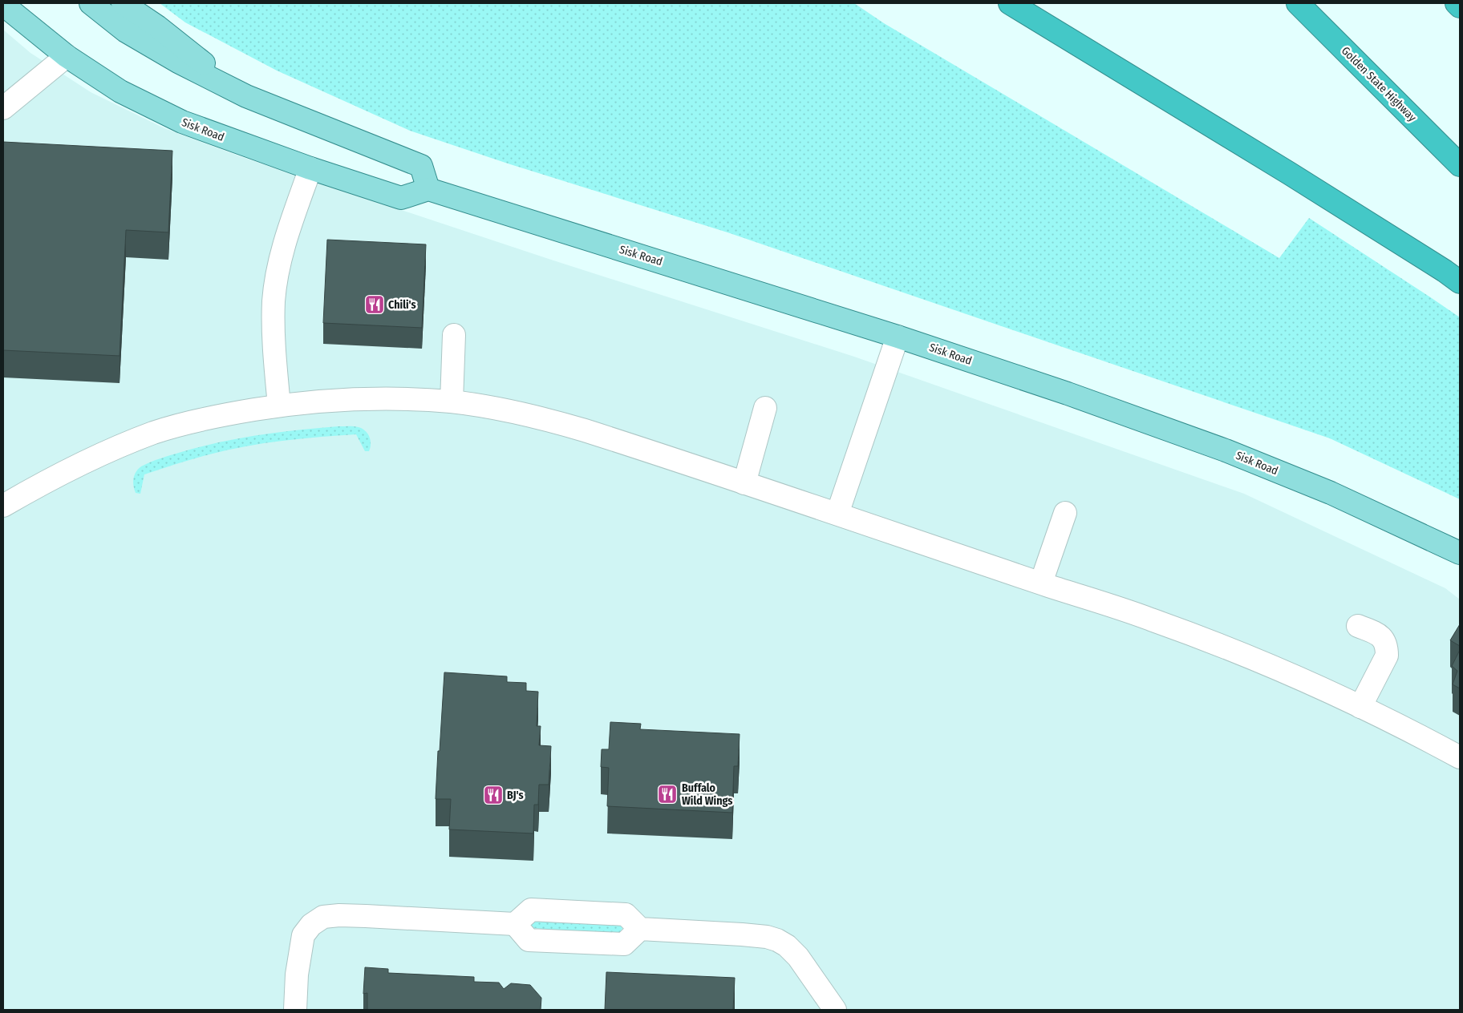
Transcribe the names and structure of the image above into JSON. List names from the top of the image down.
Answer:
{
  "streets": {
    "highway": ["Golden State Highway"],
    "main road": ["Sisk Road"]
  },
  "places": {
    "restaurant": ["Chili's", "Buffalo Wild Wings", "BJ's"]
  }
}
